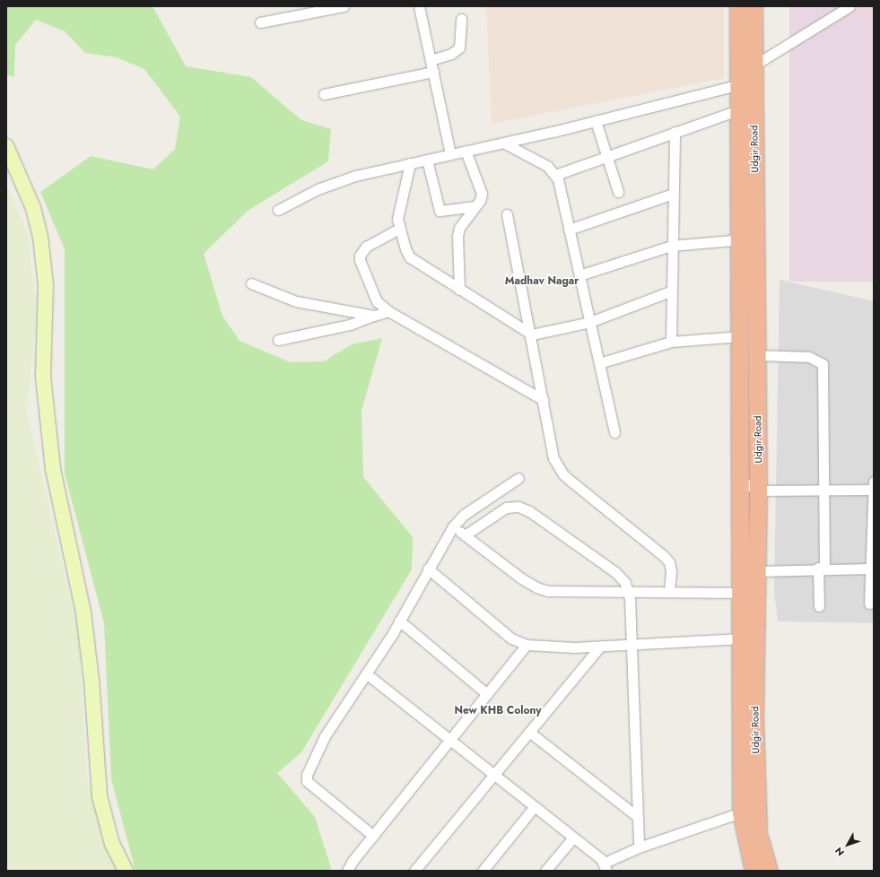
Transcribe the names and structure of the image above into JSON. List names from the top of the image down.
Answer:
{
  "streets": {
    "highway": ["Udgir Road"]
  },
  "districts": ["Madhav Nagar", "New KHB Colony"],
  "north": "bottom left"
}
